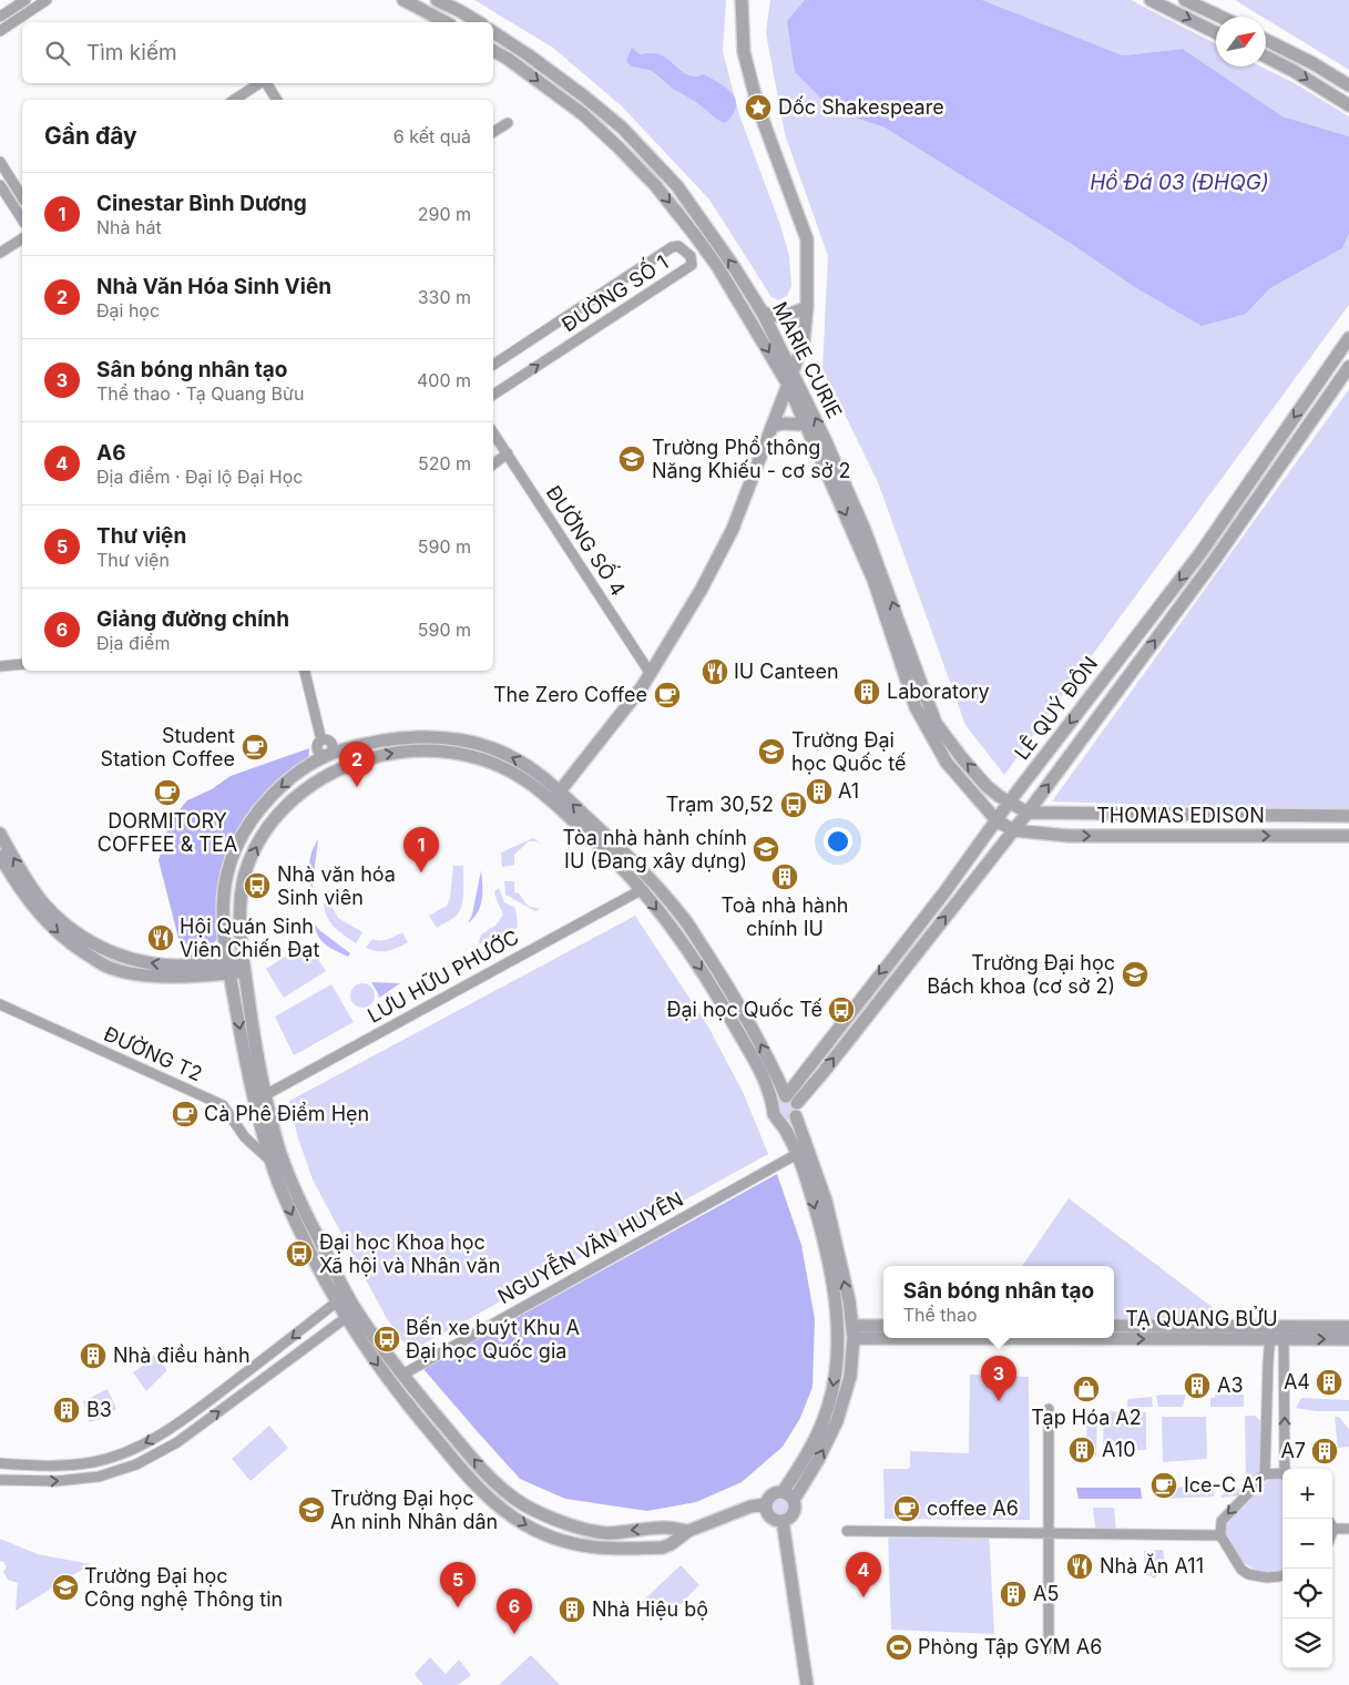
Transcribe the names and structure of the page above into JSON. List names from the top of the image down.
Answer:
{
  "streets": {
    "street": [
      "ĐƯỜNG SỐ 1",
      "MARIE CURIE",
      "ĐƯỜNG SỐ 4",
      "LÊ QUÝ ĐÔN",
      "THOMAS EDISON",
      "LƯU HỮU PHƯỚC",
      "ĐƯỜNG T2",
      "NGUYỄN VĂN HUYÊN",
      "TẠ QUANG BỬU"
    ]
  },
  "crossings": [
    ["MARIE CURIE", "LÊ QUÝ ĐÔN"],
    ["MARIE CURIE", "THOMAS EDISON"],
    ["LÊ QUÝ ĐÔN", "THOMAS EDISON"]
  ],
  "water": ["Hồ Đá 03 (ĐHQG)"],
  "places": {
    "place": ["Dốc Shakespeare"],
    "school or university": [
      "Trường Phổ thông Năng Khiếu - cơ sở 2",
      "Trường Đại học Quốc tế",
      "Tòa nhà hành chính IU (Đang xây dựng)",
      "Trường Đại học Bách khoa (cơ sở 2)",
      "Trường Đại học An ninh Nhân dân",
      "Trường Đại học Công nghệ Thông tin"
    ],
    "restaurant": ["IU Canteen", "Hội Quán Sinh Viên Chiến Đạt", "Nhà Ăn A11"],
    "building": [
      "Laboratory",
      "A1",
      "Toà nhà hành chính IU",
      "Nhà điều hành",
      "A4",
      "A3",
      "B3",
      "A10",
      "A7",
      "A5",
      "Nhà Hiệu bộ"
    ],
    "cafe": [
      "The Zero Coffee",
      "Student Station Coffee",
      "DORMITORY COFFEE & TEA",
      "Cà Phê Điểm Hẹn",
      "Ice-C A1",
      "coffee A6"
    ],
    "bus stop": [
      "Trạm 30,52",
      "Nhà văn hóa Sinh viên",
      "Đại học Quốc Tế",
      "Đại học Khoa học Xã hội và Nhân văn",
      "Bến xe buýt Khu A Đại học Quốc gia"
    ],
    "shop": ["Tạp Hóa A2"],
    "sports": ["Phòng Tập GYM A6"]
  },
  "north": "top right",
  "page": {
    "search": "Tìm kiếm",
    "heading": ["Gần đây", "6 kết quả"],
    "list": [
      {
        "mark": "1",
        "name": "Cinestar Bình Dương",
        "note": "Nhà hát",
        "value": "290 m"
      },
      {
        "mark": "2",
        "name": "Nhà Văn Hóa Sinh Viên",
        "note": "Đại học",
        "value": "330 m"
      },
      {
        "mark": "3",
        "name": "Sân bóng nhân tạo",
        "note": "Thể thao · Tạ Quang Bửu",
        "value": "400 m"
      },
      {
        "mark": "4",
        "name": "A6",
        "note": "Địa điểm · Đại lộ Đại Học",
        "value": "520 m"
      },
      {
        "mark": "5",
        "name": "Thư viện",
        "note": "Thư viện",
        "value": "590 m"
      },
      {
        "mark": "6",
        "name": "Giảng đường chính",
        "note": "Địa điểm",
        "value": "590 m"
      }
    ],
    "pins": [
      "2",
      "1",
      "3",
      "4",
      "5",
      "6"
    ],
    "popup": ["Sân bóng nhân tạo", "Thể thao"],
    "map_buttons": ["+", "−"]
  }
}
